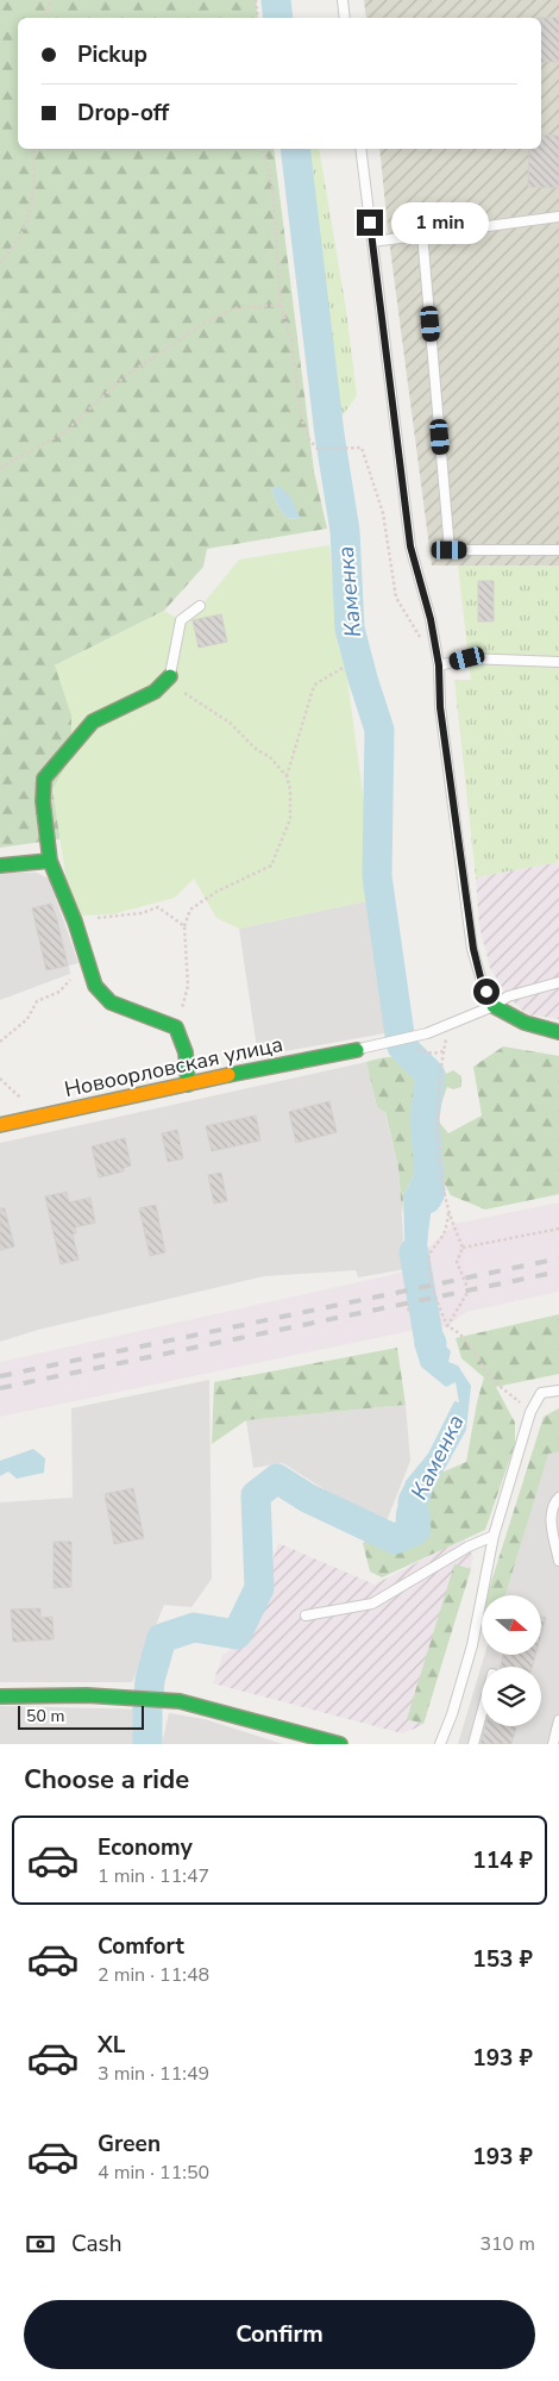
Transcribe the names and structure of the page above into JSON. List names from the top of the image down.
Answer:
{
  "streets": {
    "street": ["Новоорловская улица"]
  },
  "water": ["Каменка"],
  "scale_bar": "50 m",
  "north": "right",
  "page": {
    "banner": ["Pickup", "Drop-off"],
    "bubble": "1 min",
    "scale": "50 m",
    "heading": "Choose a ride",
    "list": [
      {
        "name": "Economy",
        "note": "1 min · 11:47",
        "value": "114 ₽"
      },
      {
        "name": "Comfort",
        "note": "2 min · 11:48",
        "value": "153 ₽"
      },
      {
        "name": "XL",
        "note": "3 min · 11:49",
        "value": "193 ₽"
      },
      {
        "name": "Green",
        "note": "4 min · 11:50",
        "value": "193 ₽"
      }
    ],
    "pay": ["Cash", "310 m"],
    "buttons": "Confirm"
  }
}
